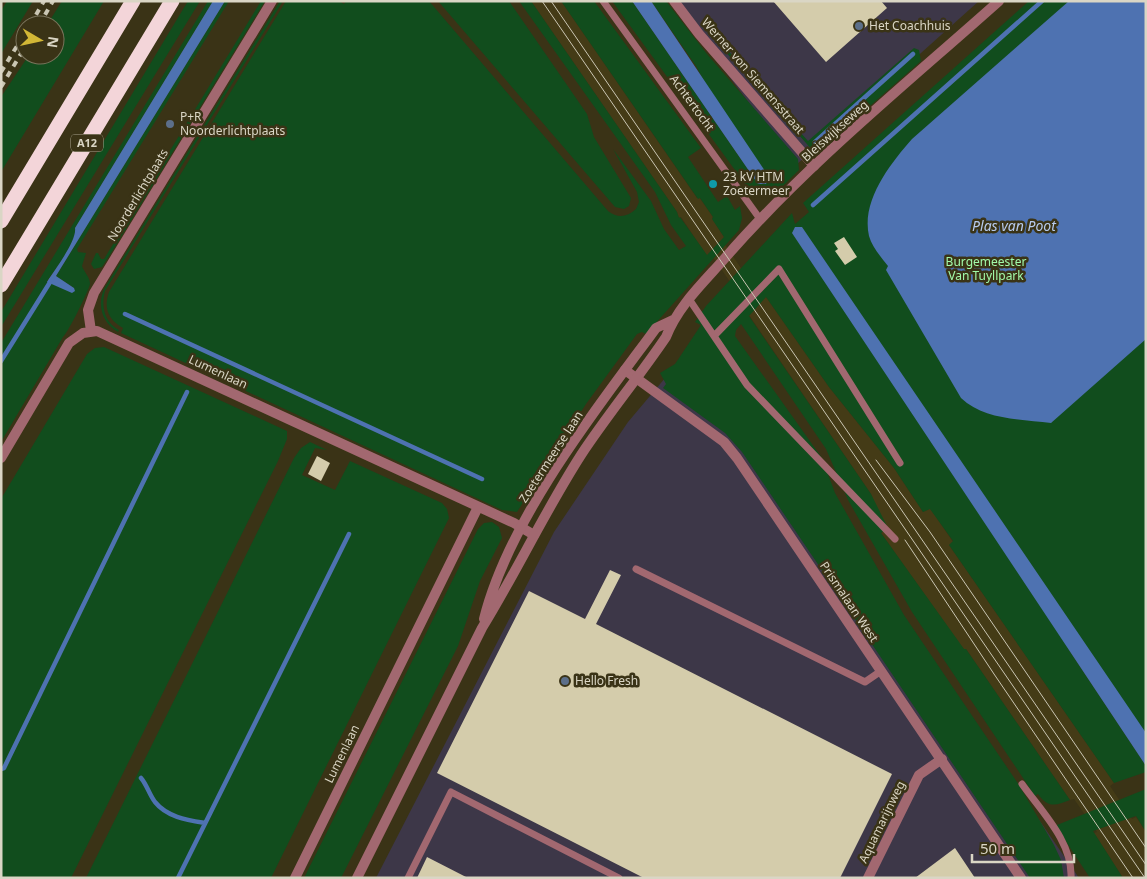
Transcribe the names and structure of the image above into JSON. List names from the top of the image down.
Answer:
{
  "streets": {
    "highway": ["A12"],
    "street": [
      "Werner von Siemensstraat",
      "Bleiswijkseweg",
      "Noorderlichtplaats",
      "Lumenlaan",
      "Zoetermeerse laan",
      "Prismalaan West",
      "Aquamarijnweg"
    ],
    "lane": ["Achtertocht"]
  },
  "crossings": [
    ["Werner von Siemensstraat", "Bleiswijkseweg"],
    ["Achtertocht", "Bleiswijkseweg"],
    ["Bleiswijkseweg", "Zoetermeerse laan"],
    ["Noorderlichtplaats", "Lumenlaan"],
    ["Lumenlaan", "Zoetermeerse laan"],
    ["Zoetermeerse laan", "Prismalaan West"],
    ["Prismalaan West", "Aquamarijnweg"]
  ],
  "water": ["Plas van Poot"],
  "parks": ["Burgemeester Van Tuyllpark"],
  "places": [
    "Het Coachhuis",
    "P+R Noorderlichtplaats",
    "23 kV HTM Zoetermeer",
    "Hello Fresh"
  ],
  "scale_bar": "50 m",
  "north": "right"
}
